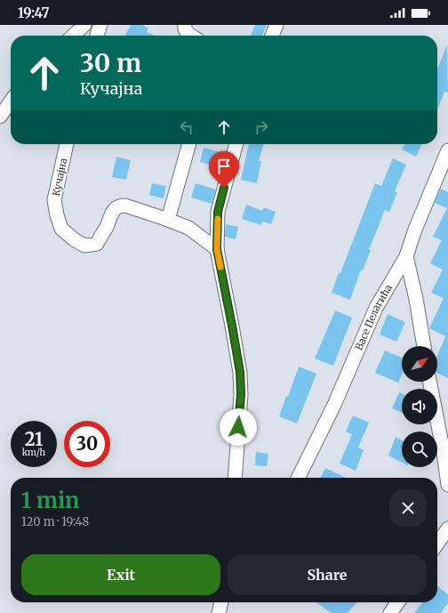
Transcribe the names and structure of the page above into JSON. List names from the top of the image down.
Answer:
{
  "streets": {
    "street": ["Кучајна", "Васе Пелагића"]
  },
  "north": "top right",
  "page": {
    "status": "19:47",
    "turn": ["30 m", "Кучајна"],
    "speed": "21 km/h",
    "limit": "30",
    "heading": ["1 min", "120 m · 19:48"],
    "buttons": ["Exit", "Share"]
  }
}
